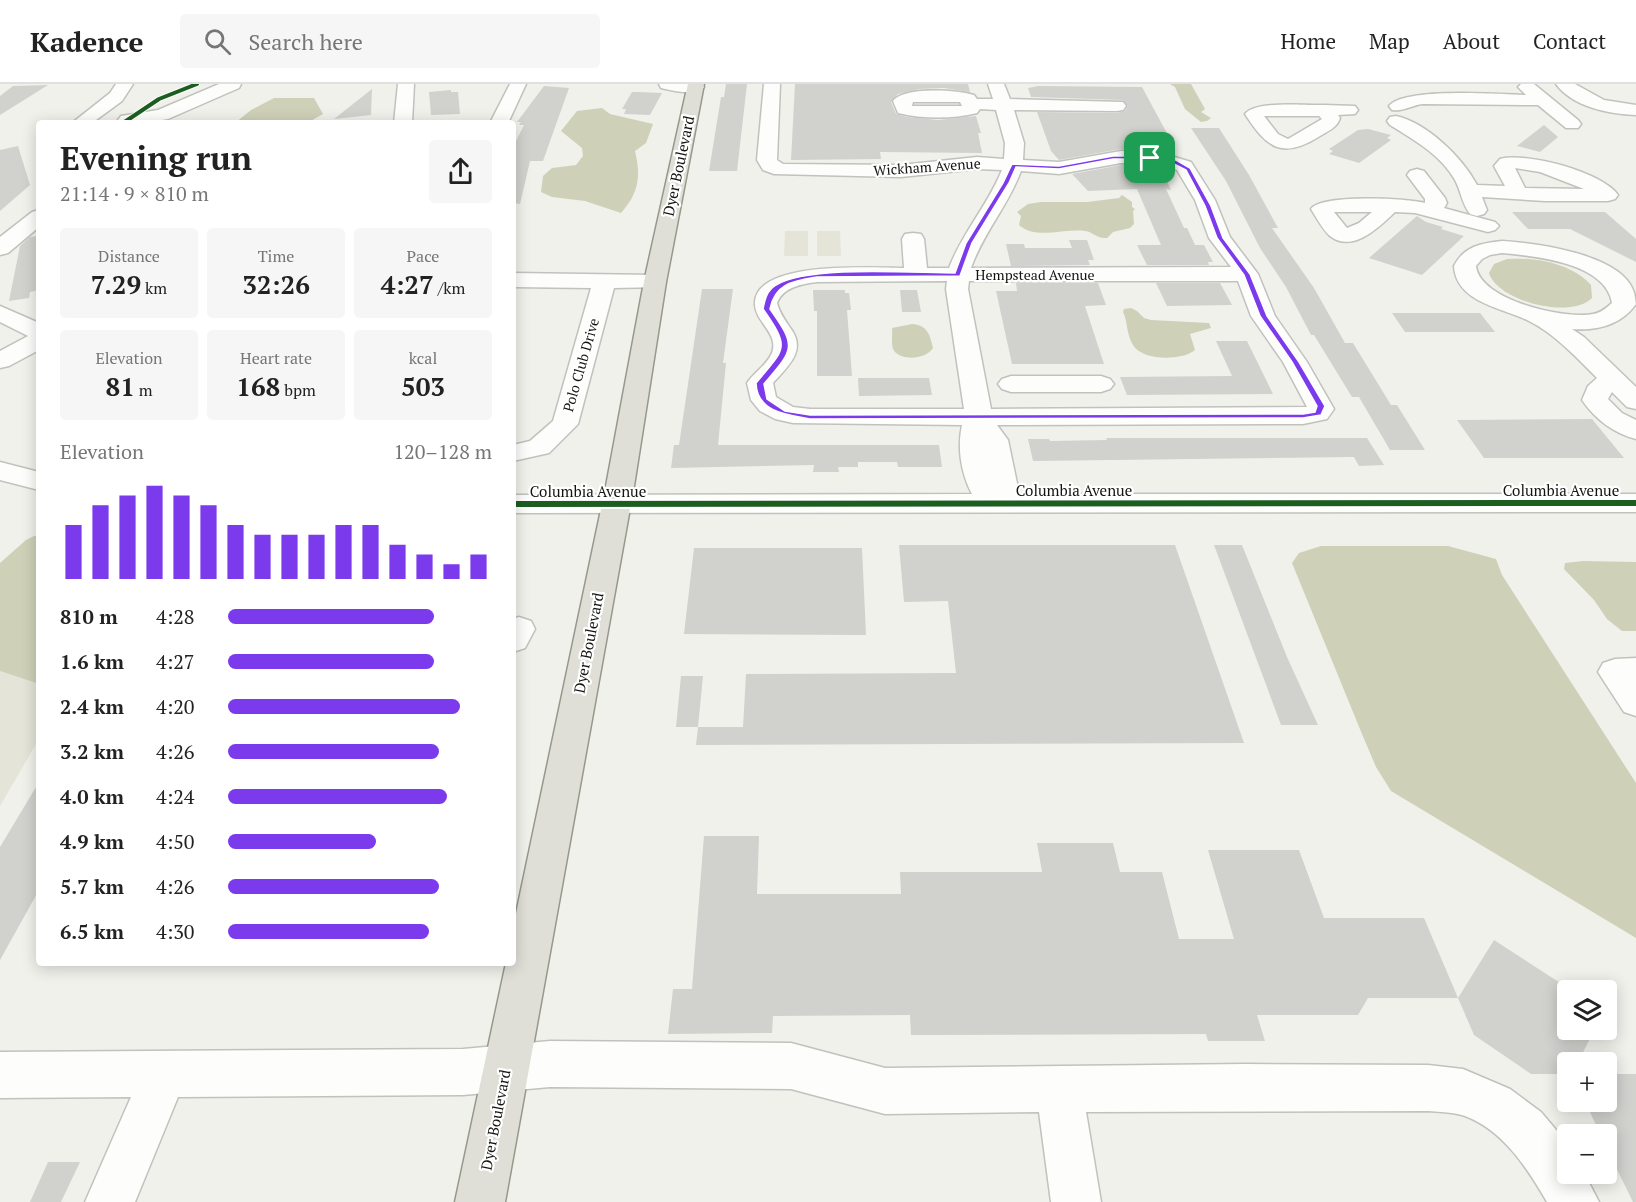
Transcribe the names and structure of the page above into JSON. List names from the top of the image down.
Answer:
{
  "streets": {
    "main road": ["Dyer Boulevard"],
    "street": [
      "Wickham Avenue",
      "Hempstead Avenue",
      "Polo Club Drive",
      "Columbia Avenue"
    ]
  },
  "crossings": [
    ["Dyer Boulevard", "Columbia Avenue"],
    ["Wickham Avenue", "Hempstead Avenue"]
  ],
  "page": {
    "header": "Kadence",
    "search": "Search here",
    "nav": [
      "Home",
      "Map",
      "About",
      "Contact"
    ],
    "heading": ["Evening run", "21:14 · 9 × 810 m"],
    "stats": [
      ["Distance", "7.29 km"],
      ["Time", "32:26"],
      ["Pace", "4:27 /km"],
      ["Elevation", "81 m"],
      ["Heart rate", "168 bpm"],
      ["kcal", "503"]
    ],
    "chart": ["Elevation", "120–128 m"],
    "list": [
      {
        "name": "810 m",
        "note": "4:28"
      },
      {
        "name": "1.6 km",
        "note": "4:27"
      },
      {
        "name": "2.4 km",
        "note": "4:20"
      },
      {
        "name": "3.2 km",
        "note": "4:26"
      },
      {
        "name": "4.0 km",
        "note": "4:24"
      },
      {
        "name": "4.9 km",
        "note": "4:50"
      },
      {
        "name": "5.7 km",
        "note": "4:26"
      },
      {
        "name": "6.5 km",
        "note": "4:30"
      }
    ],
    "map_buttons": ["+", "−"]
  }
}
